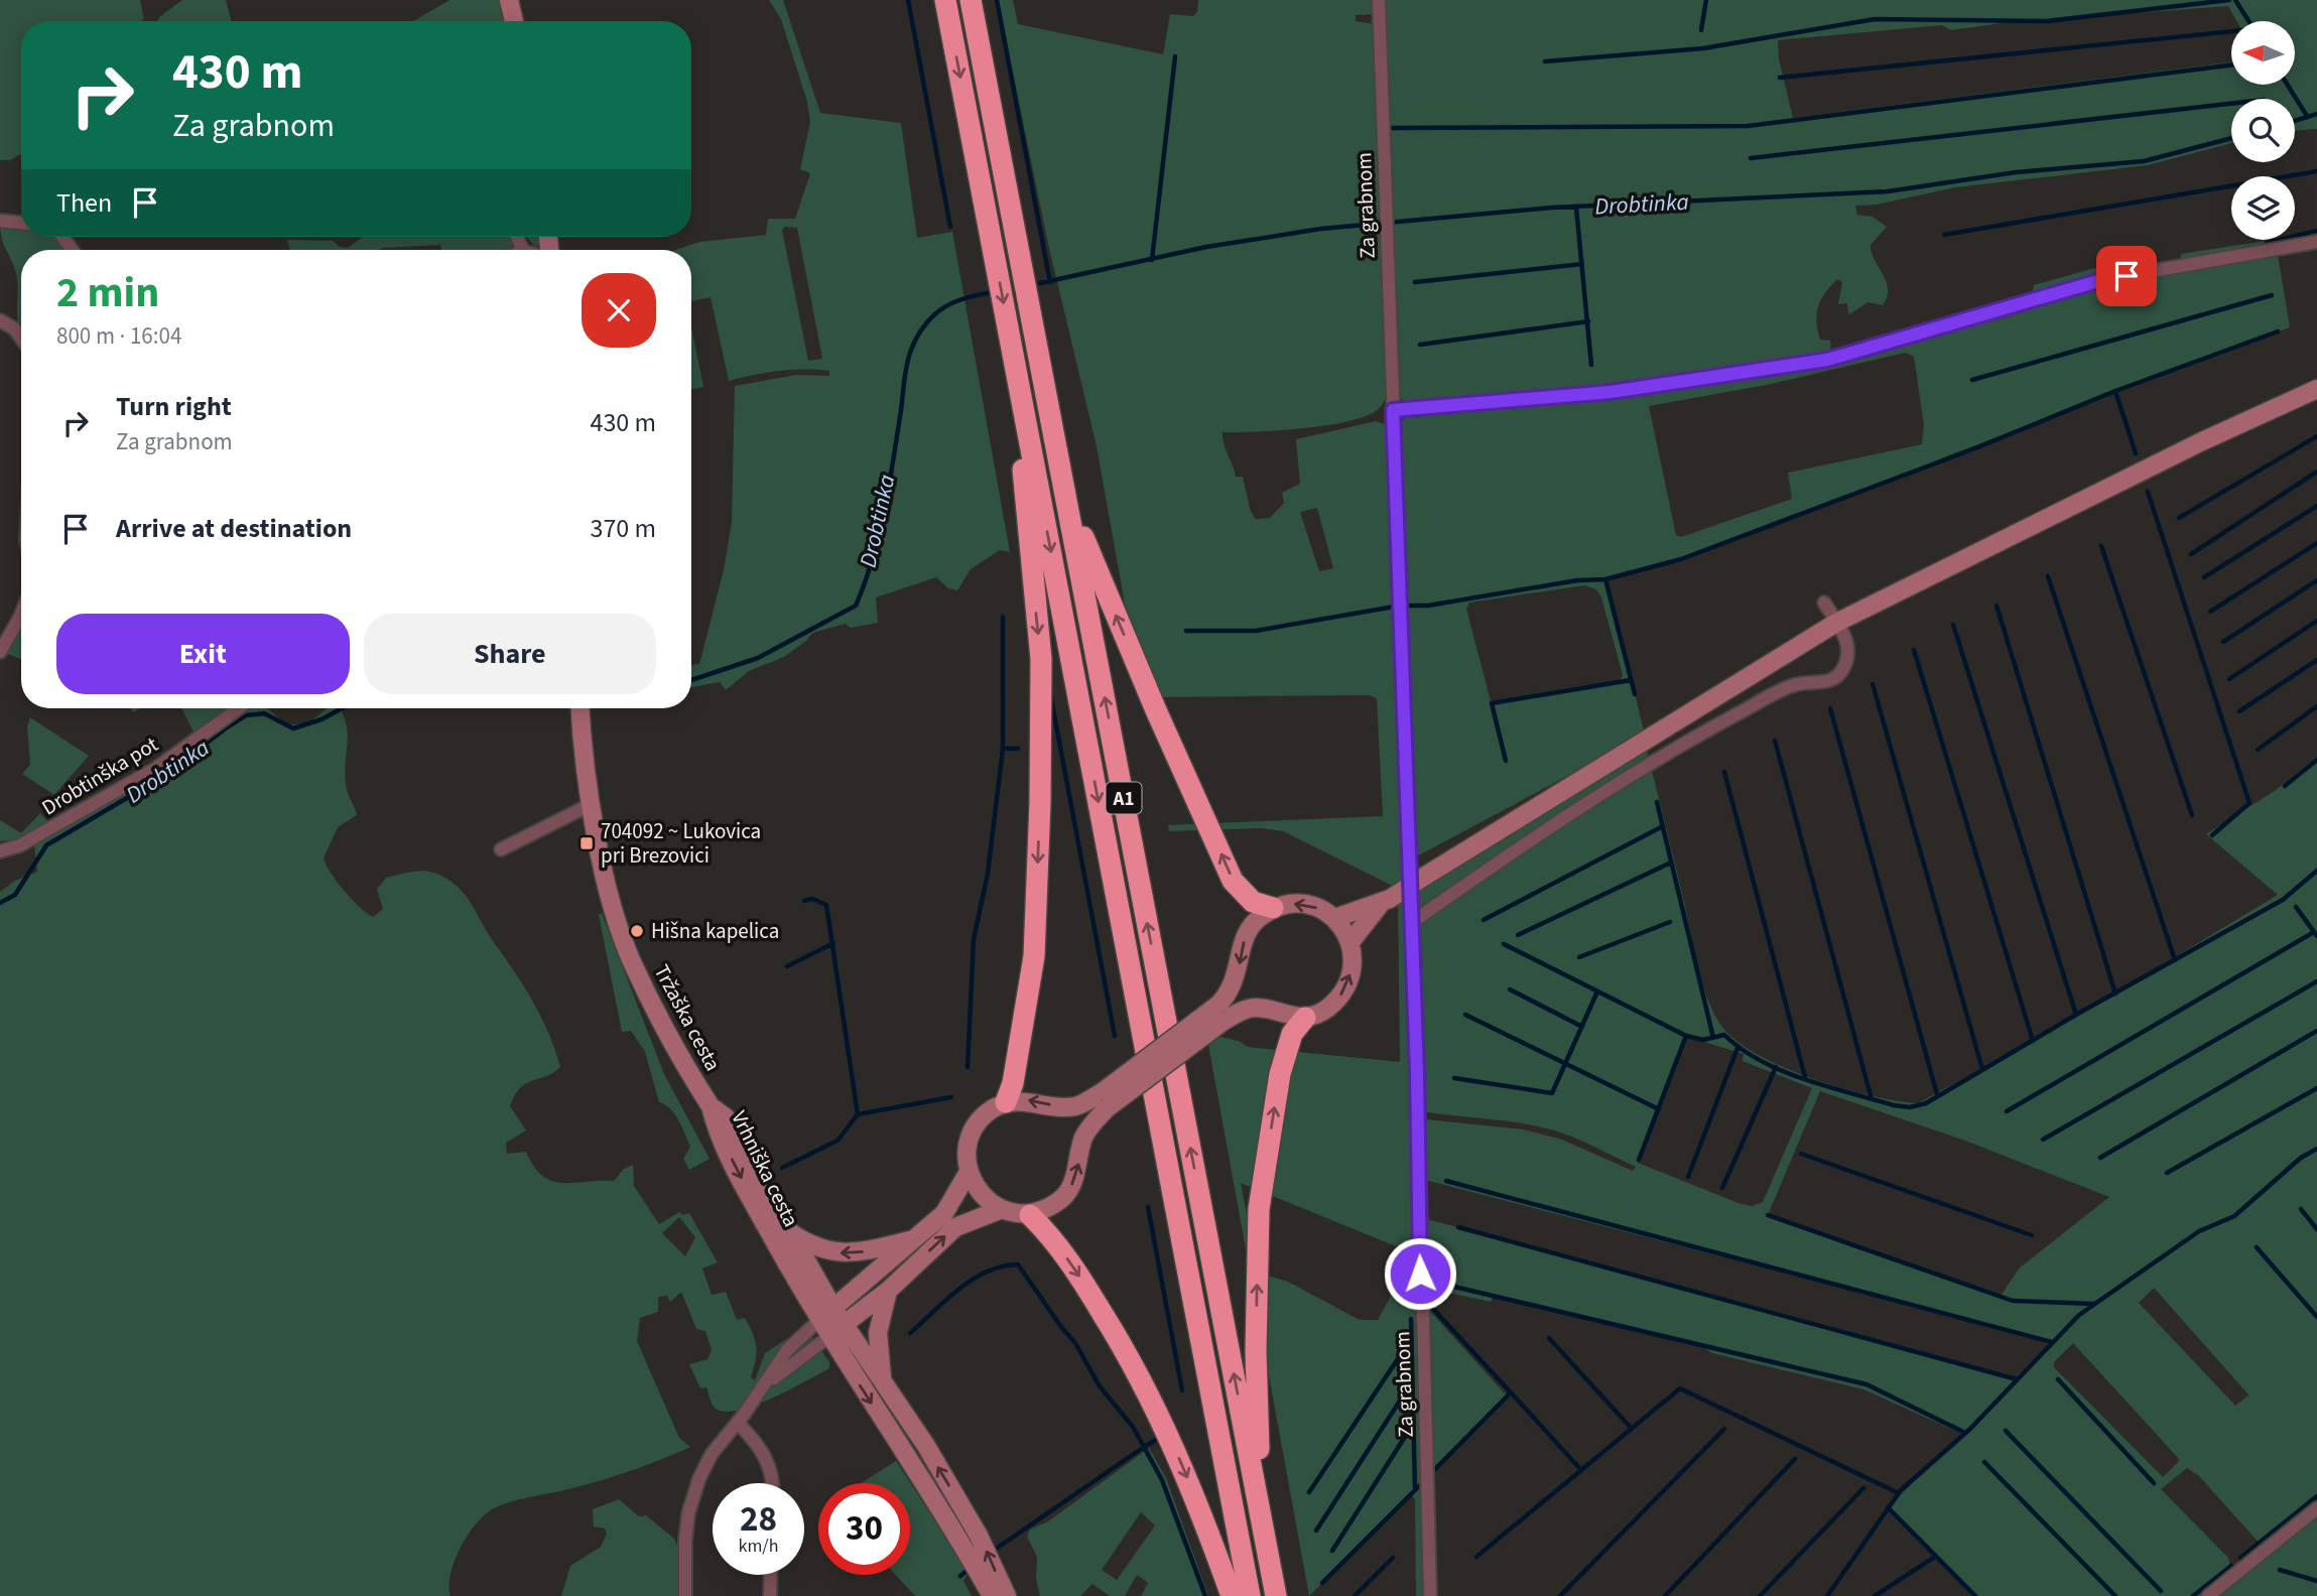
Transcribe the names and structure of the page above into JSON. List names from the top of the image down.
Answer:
{
  "streets": {
    "highway": ["A1"],
    "main road": ["Tržaška cesta", "Vrhniška cesta"],
    "street": ["Za grabnom", "Drobtinška pot"]
  },
  "crossings": [
    ["Tržaška cesta", "Vrhniška cesta"]
  ],
  "water": ["Drobtinka"],
  "places": {
    "transit": ["704092 ~ Lukovica pri Brezovici"],
    "other": ["Hišna kapelica"]
  },
  "north": "left",
  "page": {
    "turn": ["430 m", "Za grabnom"],
    "then": "Then",
    "heading": ["2 min", "800 m · 16:04"],
    "list": [
      {
        "name": "Turn right",
        "note": "Za grabnom",
        "value": "430 m"
      },
      {
        "name": "Arrive at destination",
        "value": "370 m"
      }
    ],
    "buttons": ["Exit", "Share"],
    "speed": "28 km/h",
    "limit": "30"
  }
}
